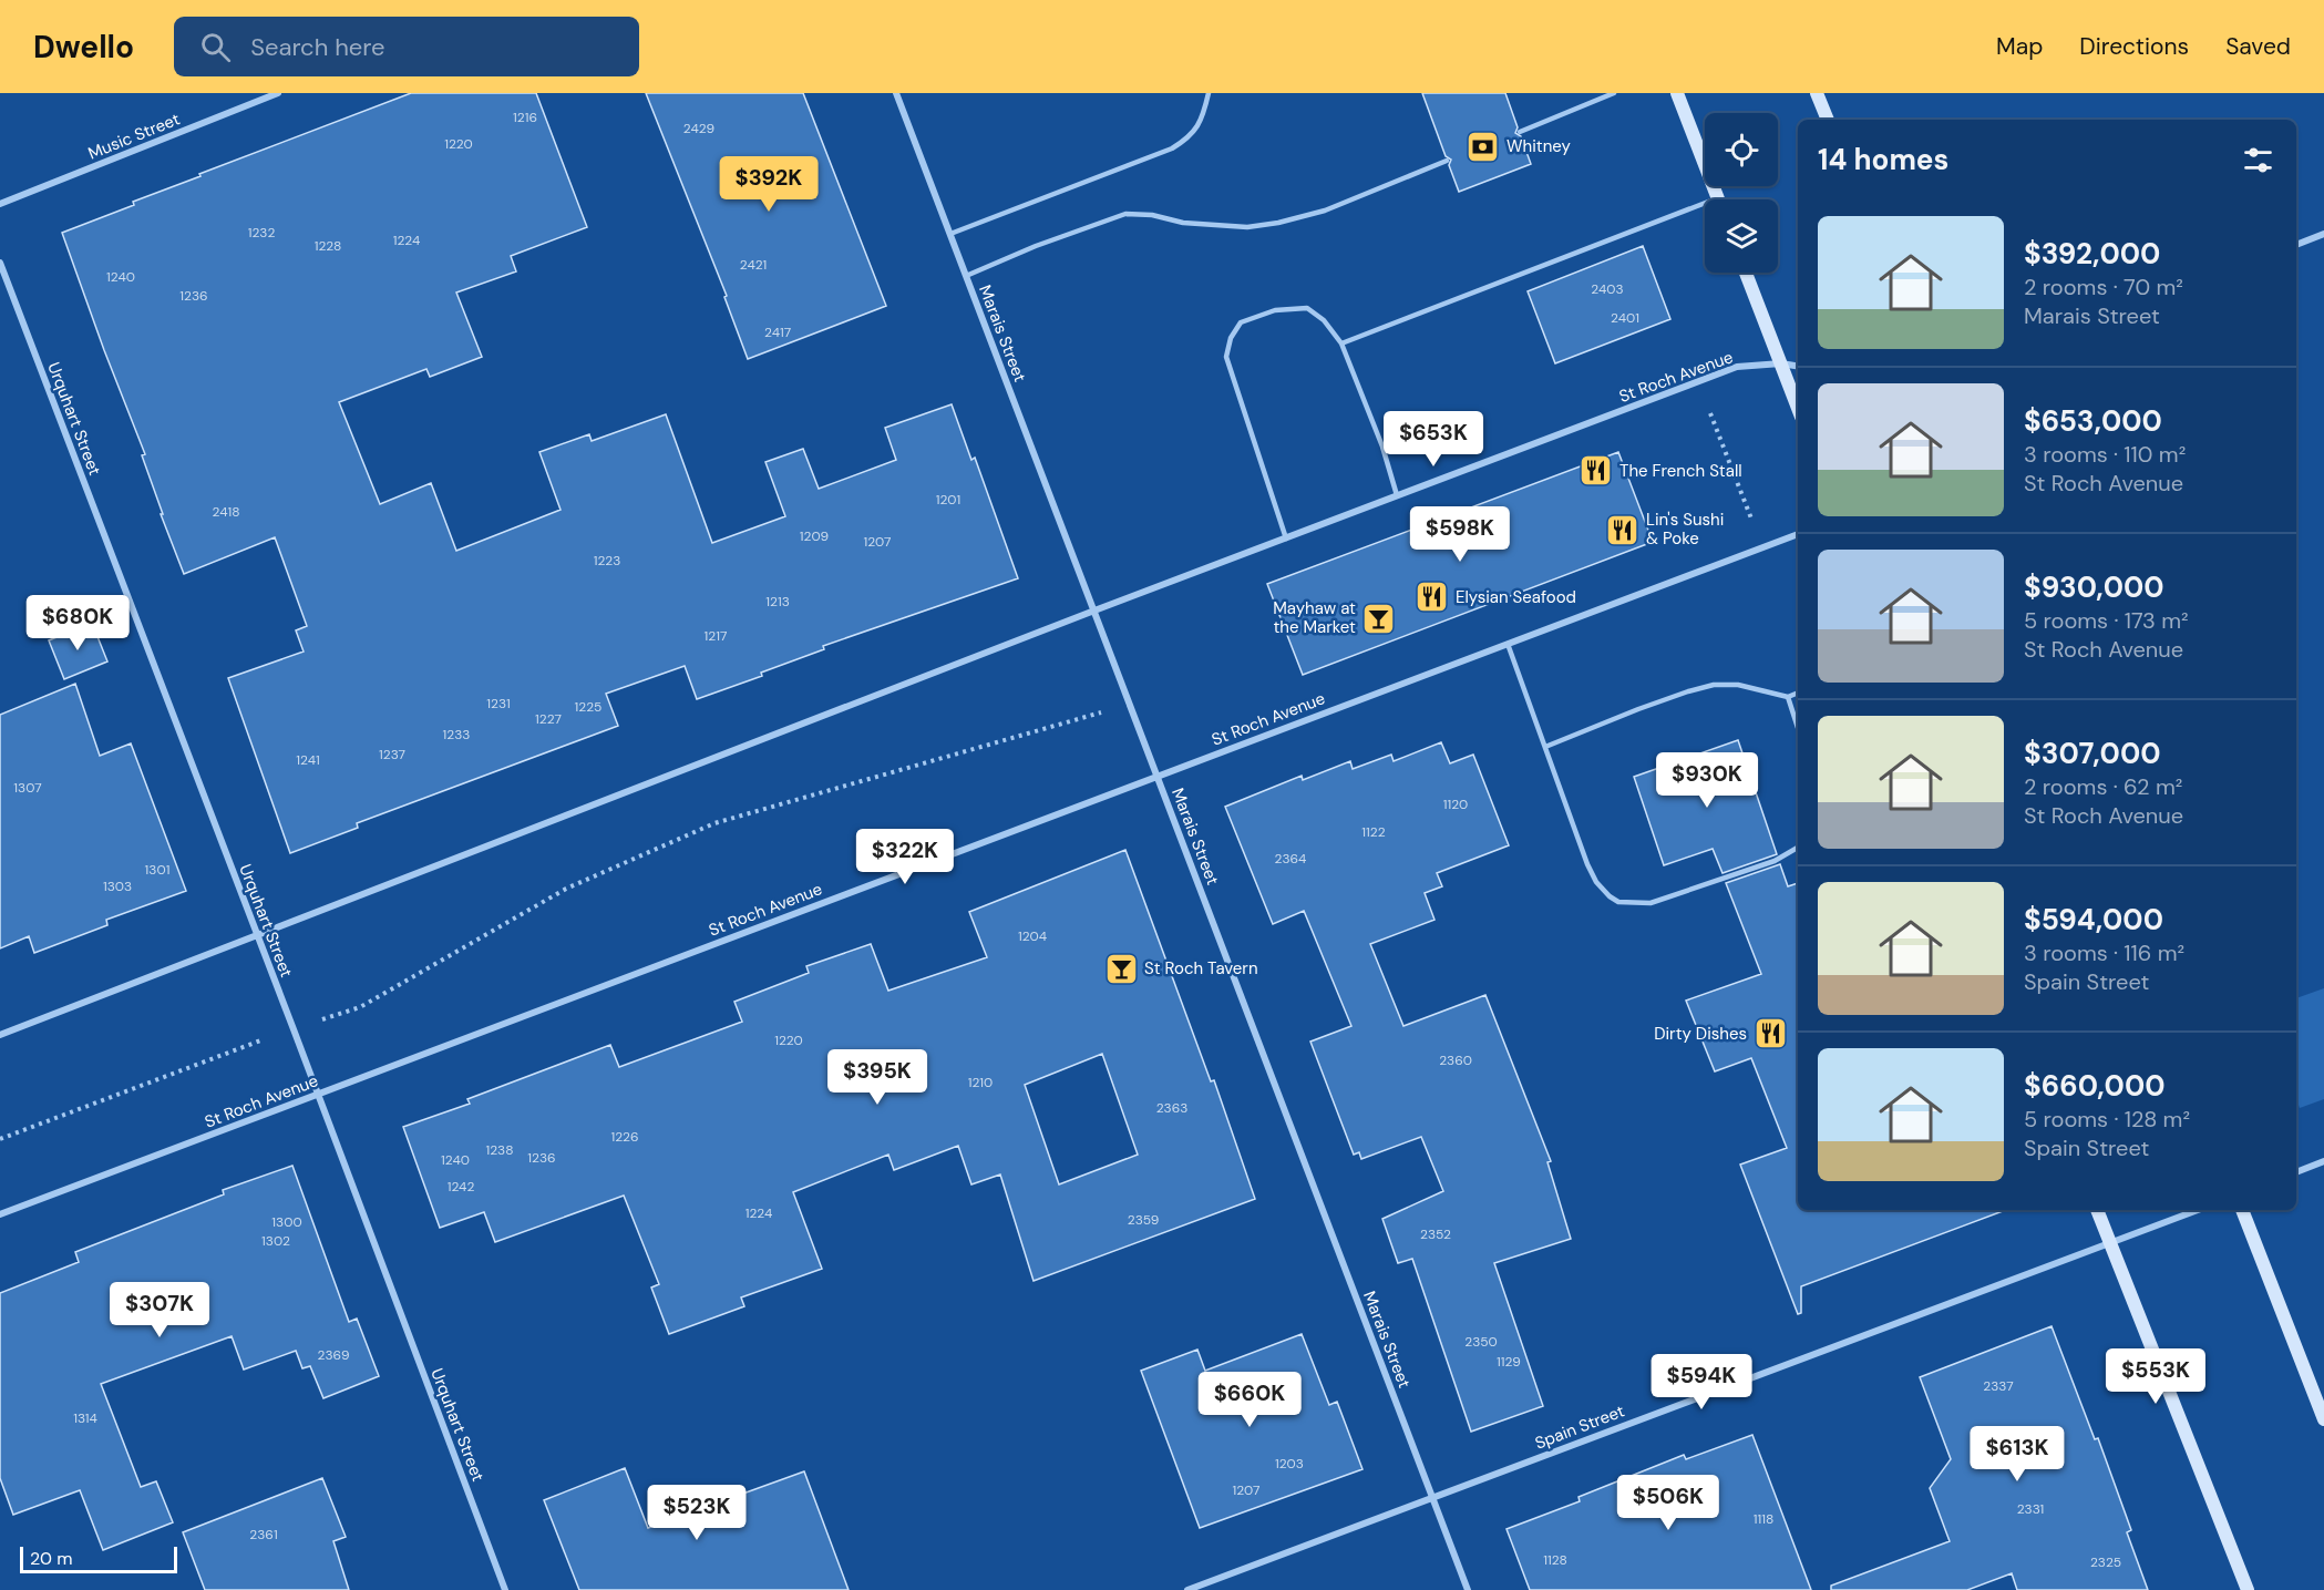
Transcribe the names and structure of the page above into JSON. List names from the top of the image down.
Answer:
{
  "streets": {
    "street": [
      "Music Street",
      "Marais Street",
      "St Roch Avenue",
      "Urquhart Street",
      "Spain Street"
    ]
  },
  "crossings": [
    ["Marais Street", "St Roch Avenue"],
    ["Marais Street", "Spain Street"],
    ["St Roch Avenue", "Urquhart Street"]
  ],
  "places": {
    "bank": ["Whitney"],
    "restaurant": [
      "The French Stall",
      "Lin's Sushi & Poke",
      "Elysian Seafood",
      "Dirty Dishes"
    ],
    "bar": ["Mayhaw at the Market", "St Roch Tavern"]
  },
  "house_numbers": [
    "1216",
    "2429",
    "1220",
    "1232",
    "1224",
    "1228",
    "2421",
    "1240",
    "2403",
    "1236",
    "2401",
    "2417",
    "1201",
    "2418",
    "1209",
    "1207",
    "1223",
    "1213",
    "1217",
    "1231",
    "1225",
    "1227",
    "1233",
    "1237",
    "1241",
    "1307",
    "1120",
    "1122",
    "2364",
    "1301",
    "1303",
    "1204",
    "1220",
    "2360",
    "1210",
    "2363",
    "1226",
    "1238",
    "1236",
    "1240",
    "1242",
    "1224",
    "2359",
    "1300",
    "2352",
    "1302",
    "2350",
    "2369",
    "1129",
    "2337",
    "1314",
    "1203",
    "1207",
    "2331",
    "1118",
    "2361",
    "1128",
    "2325"
  ],
  "scale_bar": "20 m",
  "page": {
    "header": "Dwello",
    "search": "Search here",
    "nav": ["Map", "Directions", "Saved"],
    "heading": "14 homes",
    "price": [
      "$392K",
      "$653K",
      "$598K",
      "$680K",
      "$930K",
      "$322K",
      "$395K",
      "$307K",
      "$553K",
      "$594K",
      "$660K",
      "$613K",
      "$506K",
      "$523K"
    ],
    "list": [
      {
        "name": "$392,000",
        "note": "2 rooms · 70 m² · Marais Street"
      },
      {
        "name": "$653,000",
        "note": "3 rooms · 110 m² · St Roch Avenue"
      },
      {
        "name": "$930,000",
        "note": "5 rooms · 173 m² · St Roch Avenue"
      },
      {
        "name": "$307,000",
        "note": "2 rooms · 62 m² · St Roch Avenue"
      },
      {
        "name": "$594,000",
        "note": "3 rooms · 116 m² · Spain Street"
      },
      {
        "name": "$660,000",
        "note": "5 rooms · 128 m² · Spain Street"
      }
    ],
    "scale": "20 m"
  }
}
